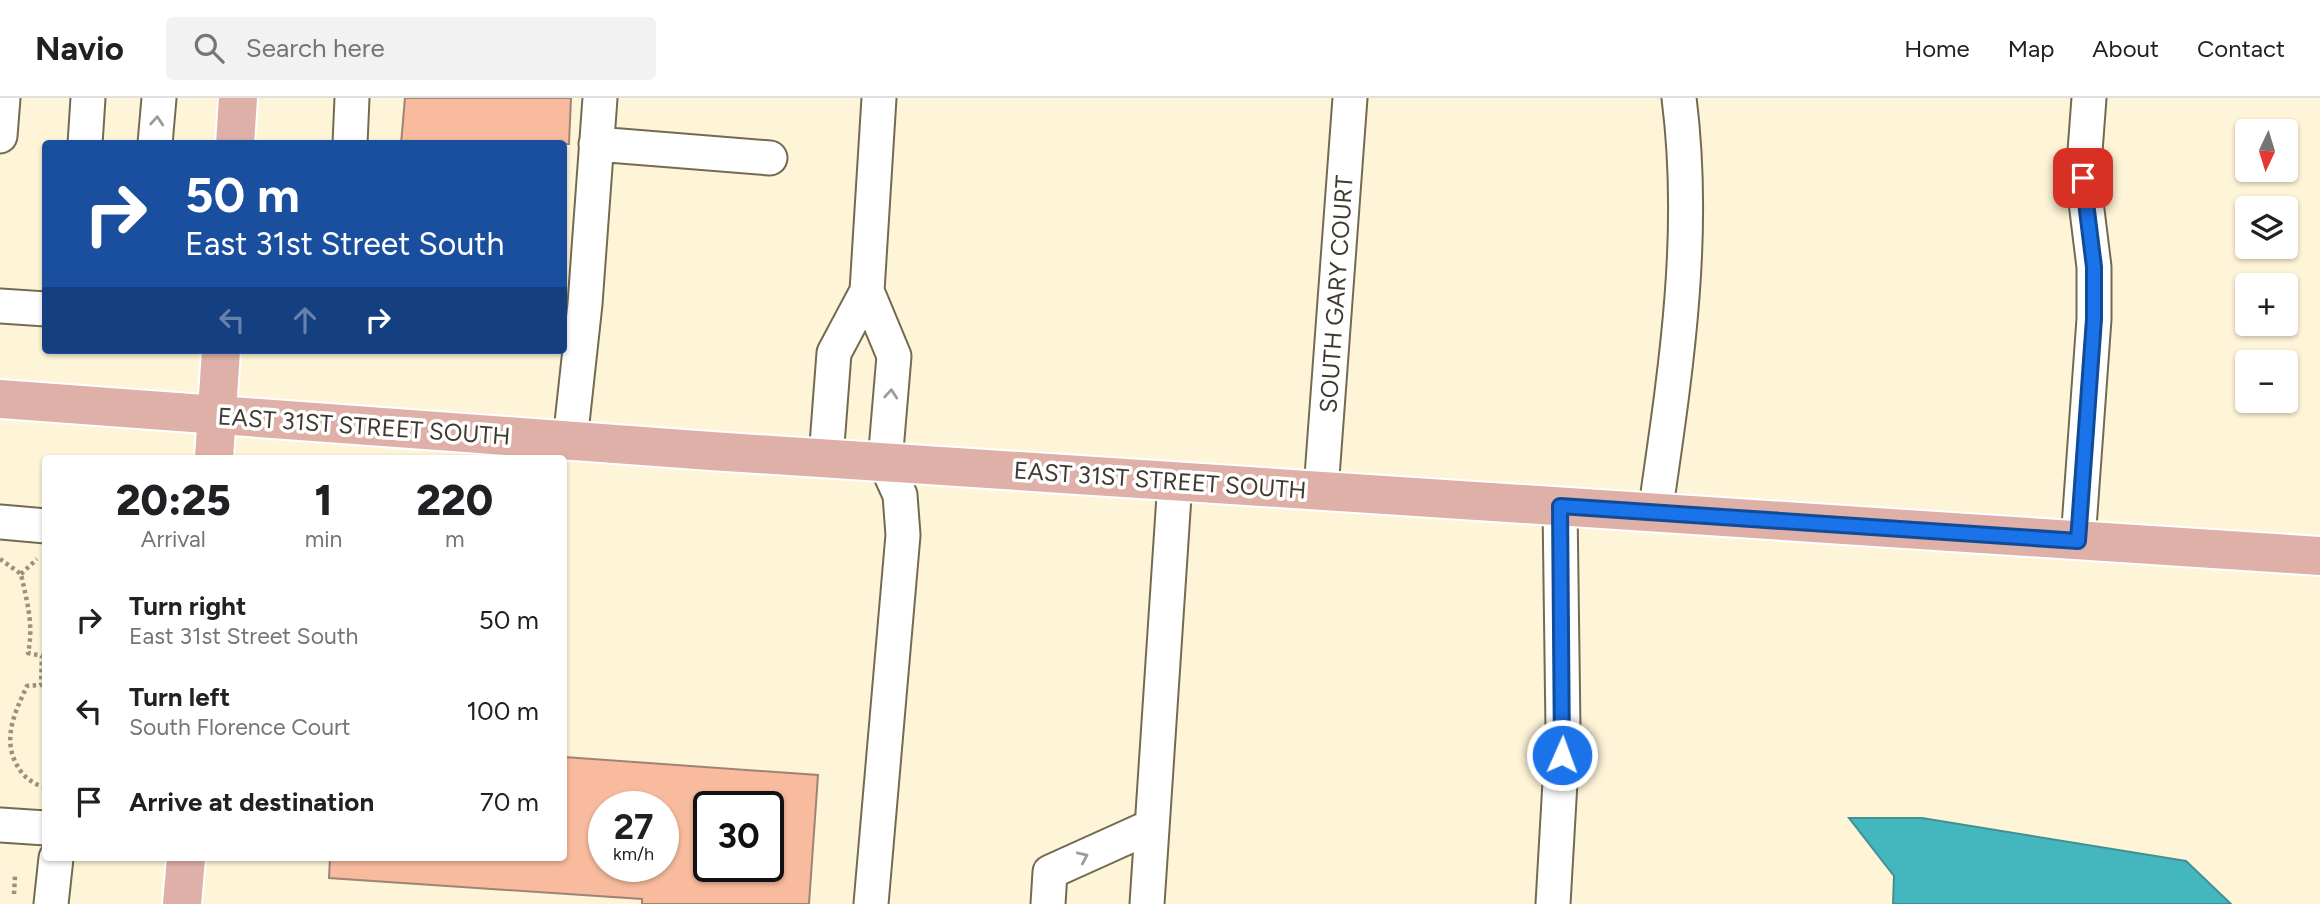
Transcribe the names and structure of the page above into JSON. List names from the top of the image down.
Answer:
{
  "streets": {
    "main road": ["EAST 31ST STREET SOUTH"],
    "street": ["SOUTH GARY COURT"]
  },
  "crossings": [
    ["SOUTH GARY COURT", "EAST 31ST STREET SOUTH"]
  ],
  "north": "bottom",
  "page": {
    "header": "Navio",
    "search": "Search here",
    "nav": [
      "Home",
      "Map",
      "About",
      "Contact"
    ],
    "map_buttons": ["+", "−"],
    "turn": ["50 m", "East 31st Street South"],
    "eta": [
      "20:25",
      "Arrival",
      "1",
      "min",
      "220",
      "m"
    ],
    "list": [
      {
        "name": "Turn right",
        "note": "East 31st Street South",
        "value": "50 m"
      },
      {
        "name": "Turn left",
        "note": "South Florence Court",
        "value": "100 m"
      },
      {
        "name": "Arrive at destination",
        "value": "70 m"
      }
    ],
    "speed": "27 km/h",
    "limit": "30"
  }
}
